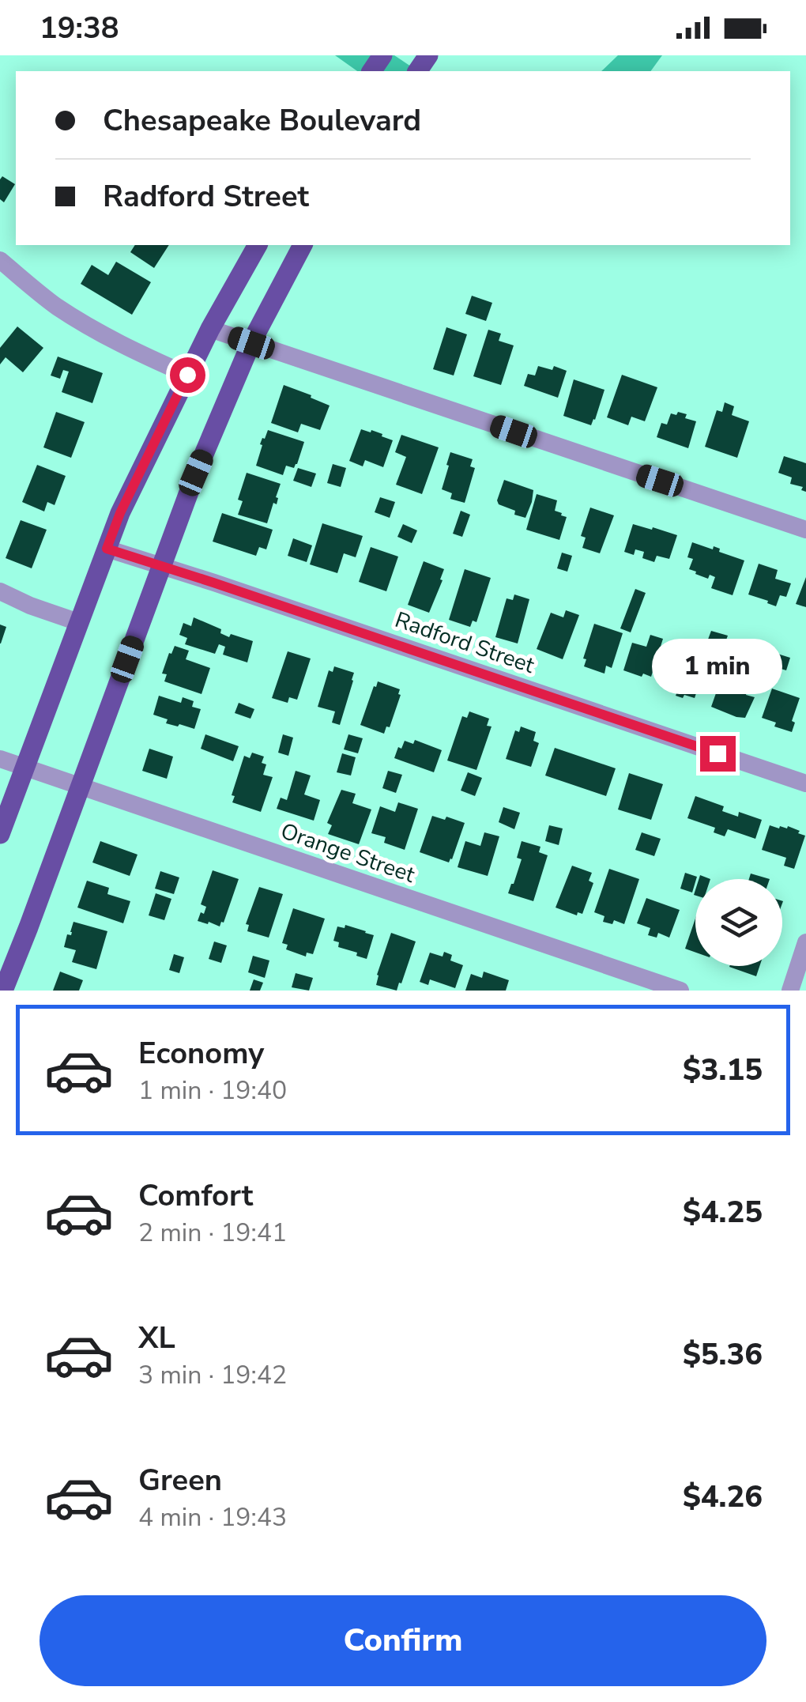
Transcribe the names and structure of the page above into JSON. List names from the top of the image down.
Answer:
{
  "streets": {
    "street": ["Radford Street", "Orange Street"]
  },
  "page": {
    "status": "19:38",
    "banner": ["Chesapeake Boulevard", "Radford Street"],
    "bubble": "1 min",
    "list": [
      {
        "name": "Economy",
        "note": "1 min · 19:40",
        "value": "$3.15"
      },
      {
        "name": "Comfort",
        "note": "2 min · 19:41",
        "value": "$4.25"
      },
      {
        "name": "XL",
        "note": "3 min · 19:42",
        "value": "$5.36"
      },
      {
        "name": "Green",
        "note": "4 min · 19:43",
        "value": "$4.26"
      }
    ],
    "buttons": "Confirm"
  }
}
